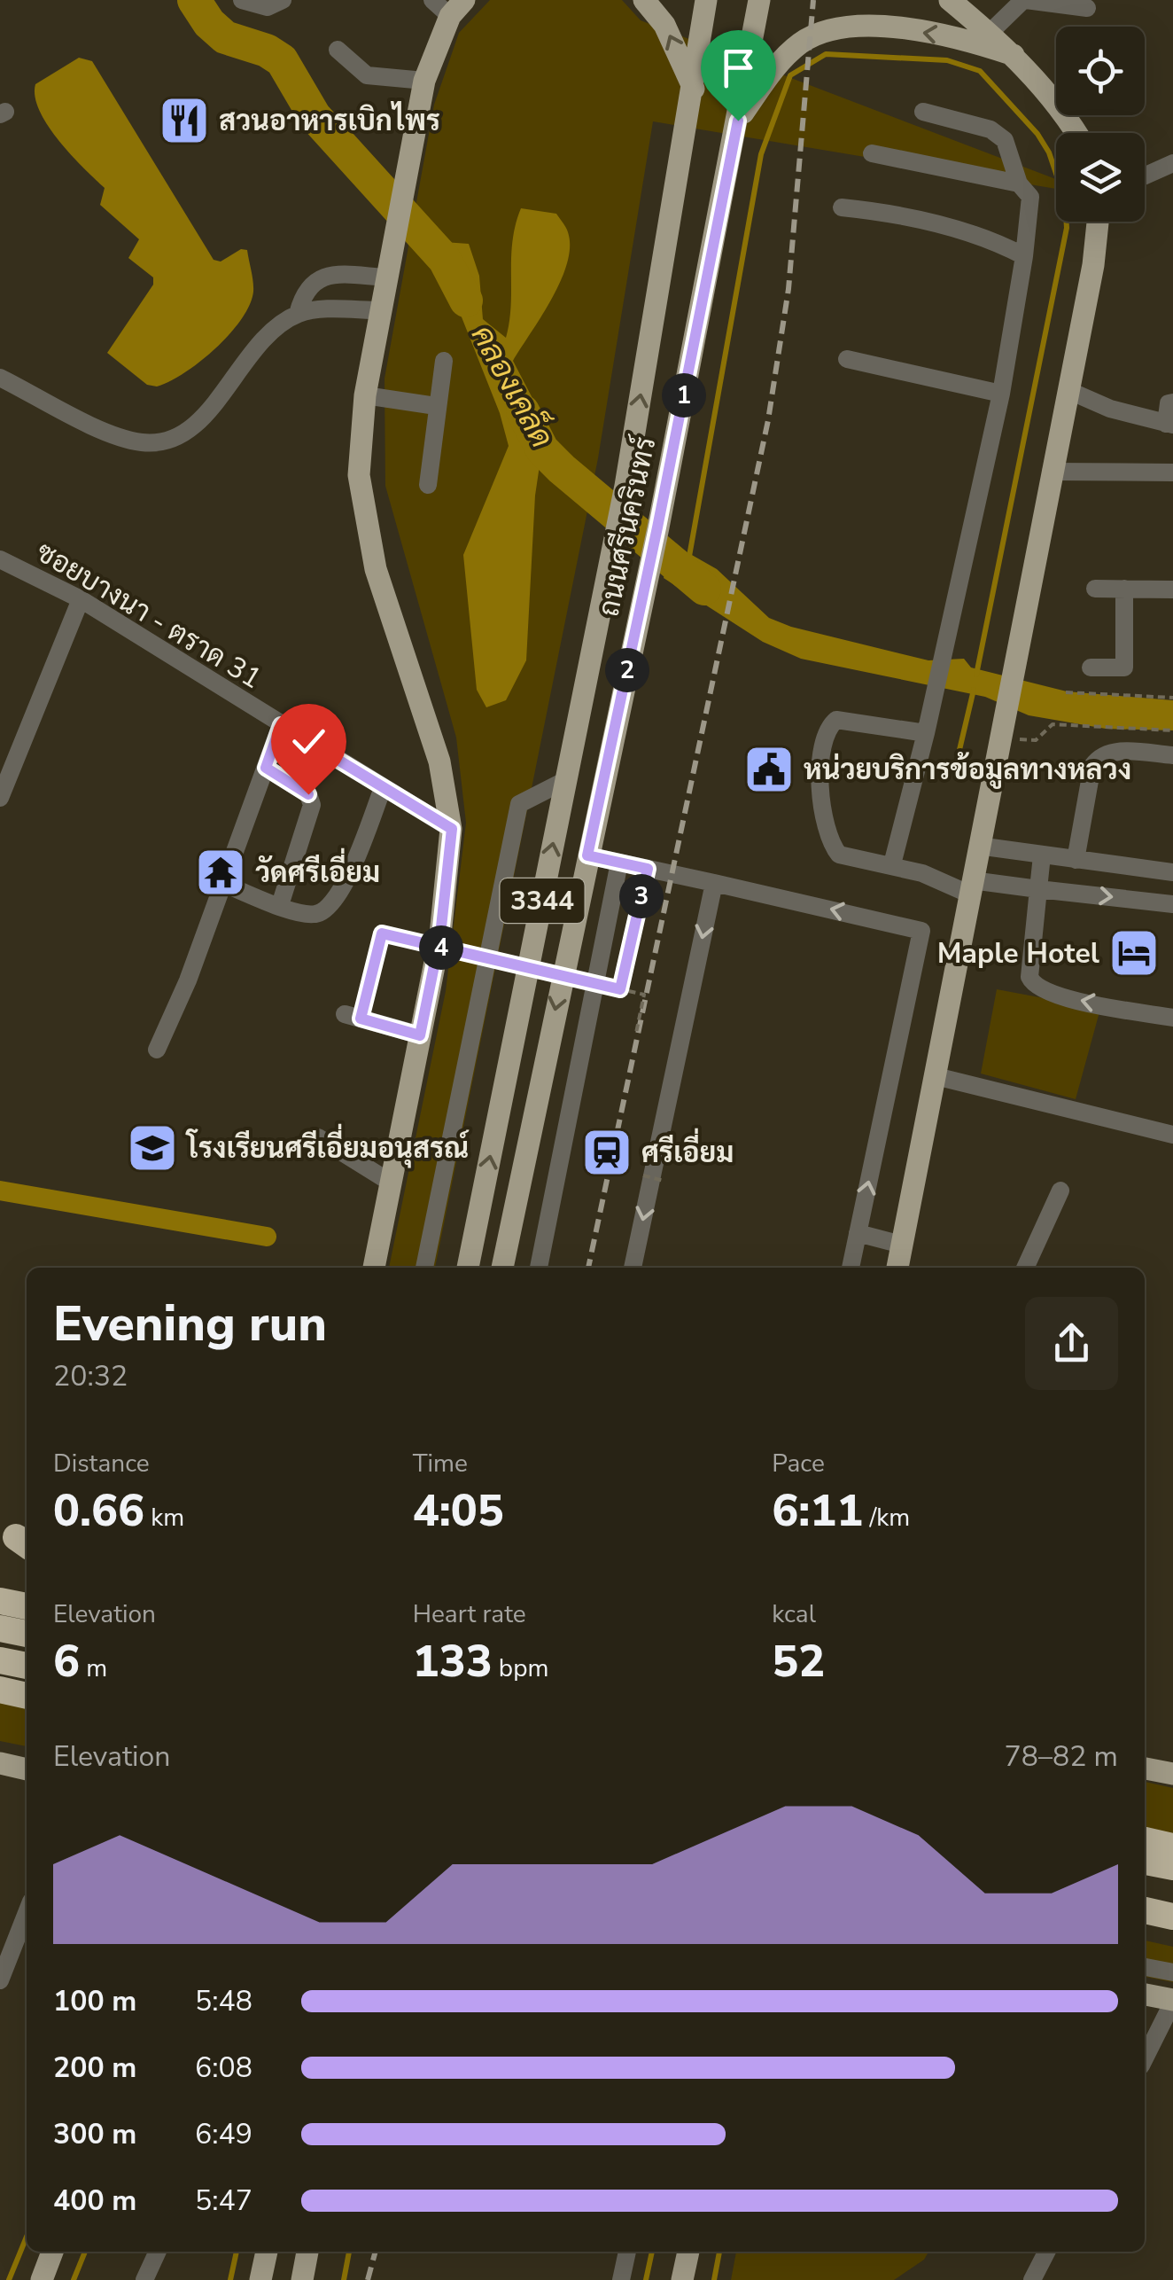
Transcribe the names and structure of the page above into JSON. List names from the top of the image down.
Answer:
{
  "streets": {
    "main road": ["ถนนศรีนครินทร์", "3344"],
    "street": ["ซอยบางนา - ตราด 31"]
  },
  "water": ["คลองเคล็ด"],
  "places": {
    "restaurant": ["สวนอาหารเบิกไพร"],
    "public building": ["หน่วยบริการข้อมูลทางหลวง"],
    "temple": ["วัดศรีเอี่ยม"],
    "hotel": ["Maple Hotel"],
    "school or university": ["โรงเรียนศรีเอี่ยมอนุสรณ์"],
    "station": ["ศรีเอี่ยม"]
  },
  "page": {
    "pins": [
      "1",
      "2",
      "3",
      "4"
    ],
    "heading": ["Evening run", "20:32"],
    "stats": [
      ["Distance", "0.66 km"],
      ["Time", "4:05"],
      ["Pace", "6:11 /km"],
      ["Elevation", "6 m"],
      ["Heart rate", "133 bpm"],
      ["kcal", "52"]
    ],
    "chart": ["Elevation", "78–82 m"],
    "list": [
      {
        "name": "100 m",
        "note": "5:48"
      },
      {
        "name": "200 m",
        "note": "6:08"
      },
      {
        "name": "300 m",
        "note": "6:49"
      },
      {
        "name": "400 m",
        "note": "5:47"
      }
    ]
  }
}
